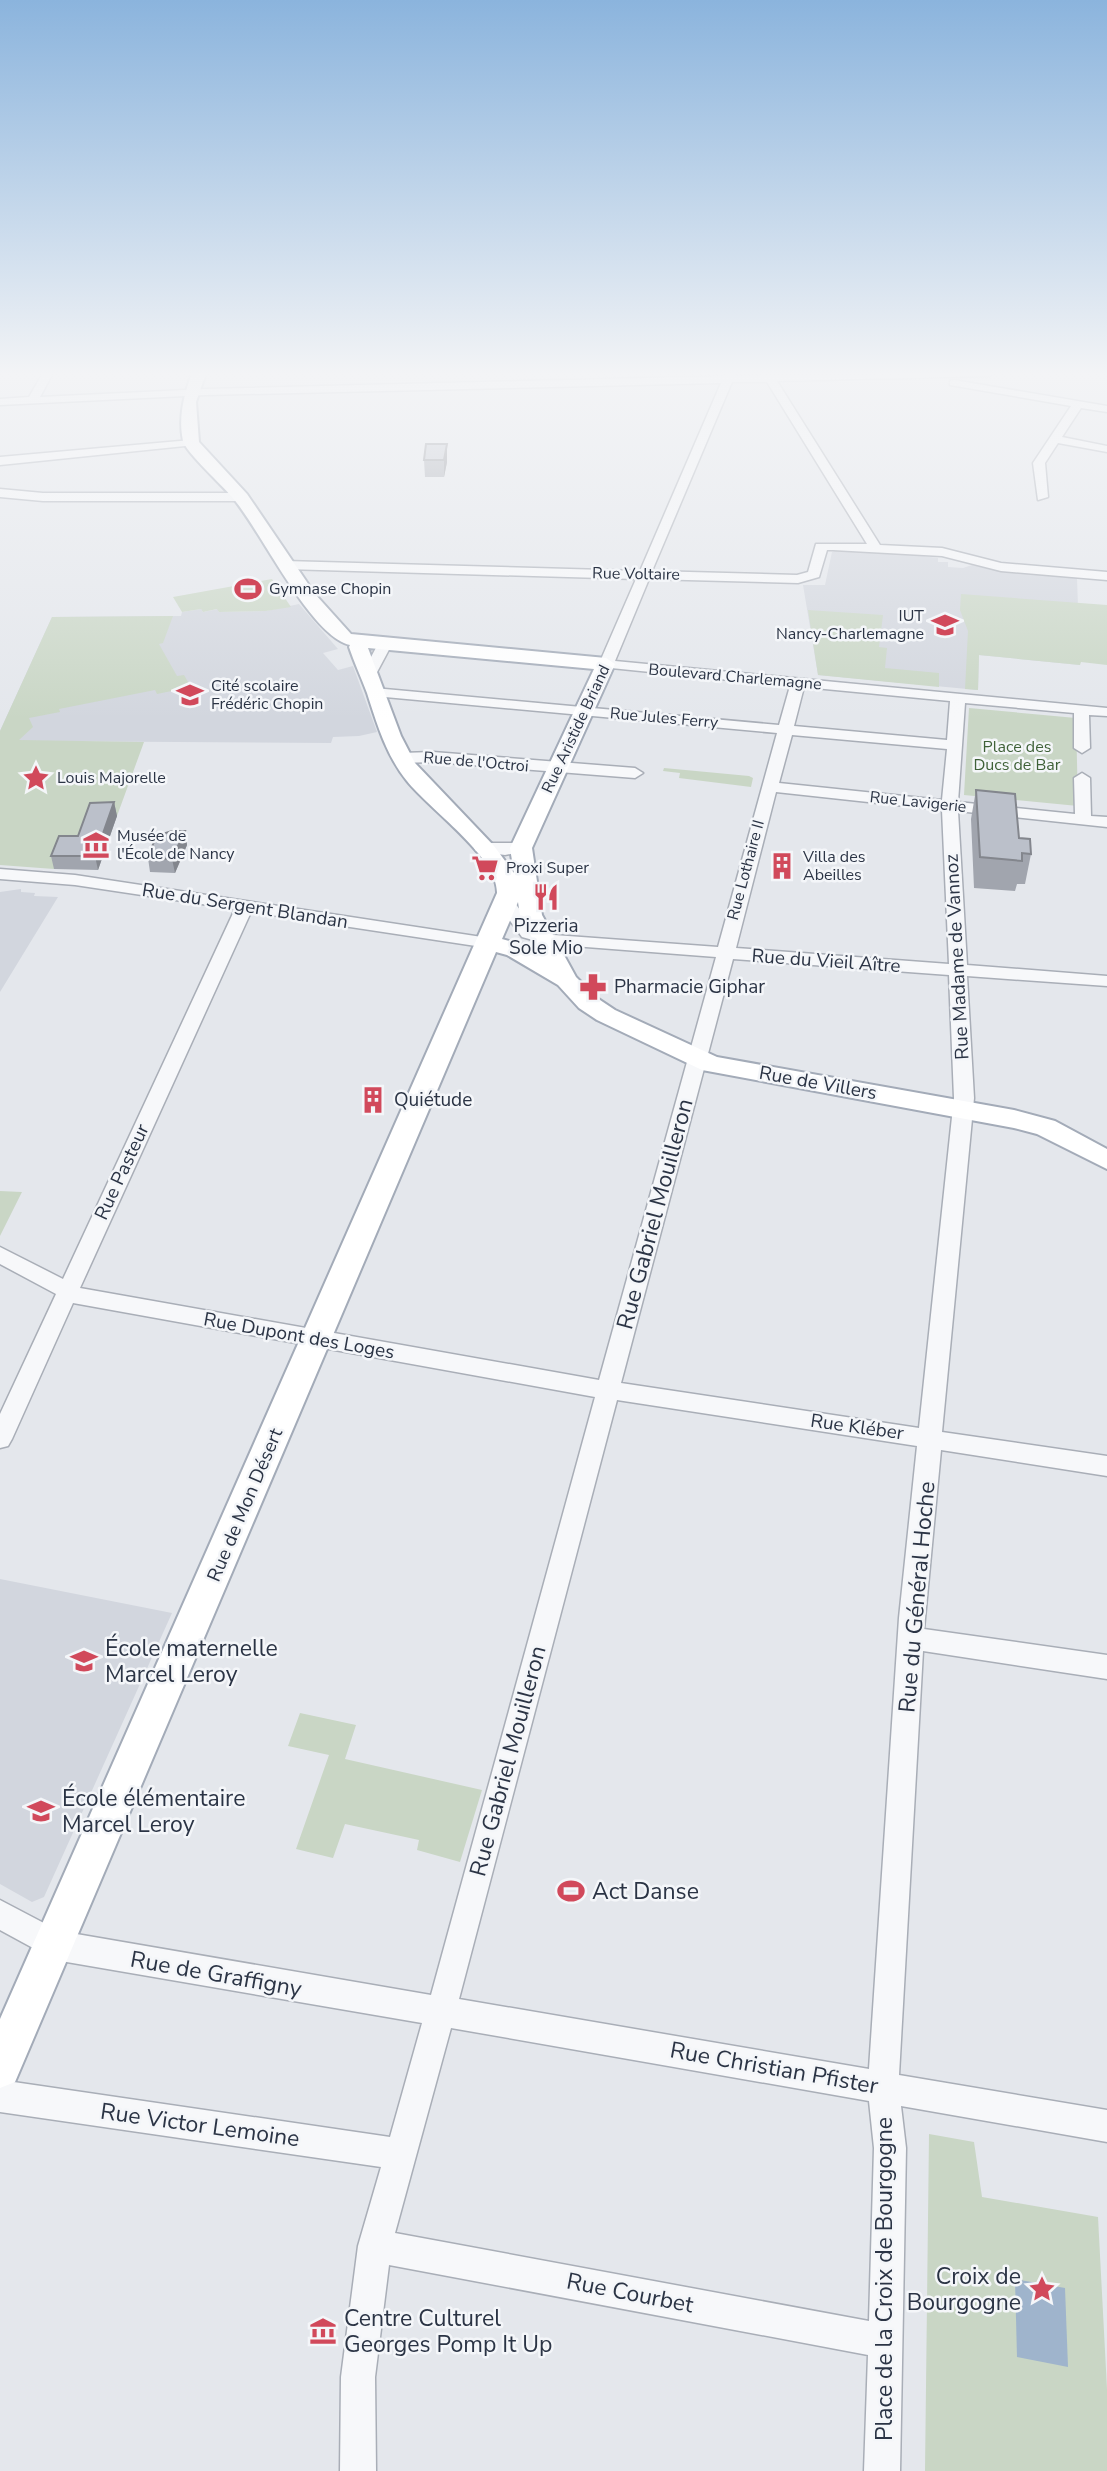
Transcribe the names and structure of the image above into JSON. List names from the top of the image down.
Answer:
{
  "streets": {
    "main road": [
      "Boulevard Charlemagne",
      "Rue Aristide Briand",
      "Rue de Villers",
      "Rue de Mon Désert"
    ],
    "street": [
      "Rue Voltaire",
      "Rue Jules Ferry",
      "Rue de l'Octroi",
      "Rue Lavigerie",
      "Rue Lothaire II",
      "Rue du Sergent Blandan",
      "Rue Madame de Vannoz",
      "Rue du Vieil Aître",
      "Rue Pasteur",
      "Rue Gabriel Mouilleron",
      "Rue Dupont des Loges",
      "Rue Kléber",
      "Rue du Général Hoche",
      "Rue de Graffigny",
      "Rue Christian Pfister",
      "Rue Victor Lemoine",
      "Place de la Croix de Bourgogne",
      "Rue Courbet"
    ]
  },
  "crossings": [
    ["Rue Voltaire", "Rue Aristide Briand"],
    ["Boulevard Charlemagne", "Rue Aristide Briand"],
    ["Boulevard Charlemagne", "Rue Lothaire II"],
    ["Rue Jules Ferry", "Rue Aristide Briand"],
    ["Rue Jules Ferry", "Rue Lothaire II"],
    ["Rue Aristide Briand", "Rue de l'Octroi"],
    ["Rue Lavigerie", "Rue Lothaire II"],
    ["Rue Lavigerie", "Rue Madame de Vannoz"],
    ["Rue Lothaire II", "Rue du Vieil Aître"],
    ["Rue Lothaire II", "Rue de Villers"],
    ["Rue Lothaire II", "Rue Gabriel Mouilleron"],
    ["Rue du Sergent Blandan", "Rue de Villers"],
    ["Rue du Sergent Blandan", "Rue Pasteur"],
    ["Rue du Sergent Blandan", "Rue de Mon Désert"],
    ["Rue Madame de Vannoz", "Rue du Vieil Aître"],
    ["Rue Madame de Vannoz", "Rue de Villers"],
    ["Rue Madame de Vannoz", "Rue du Général Hoche"],
    ["Rue de Villers", "Rue Gabriel Mouilleron"],
    ["Rue de Villers", "Rue de Mon Désert"],
    ["Rue de Villers", "Rue du Général Hoche"],
    ["Rue Pasteur", "Rue Dupont des Loges"],
    ["Rue Gabriel Mouilleron", "Rue Dupont des Loges"],
    ["Rue Gabriel Mouilleron", "Rue Kléber"],
    ["Rue Gabriel Mouilleron", "Rue de Graffigny"],
    ["Rue Gabriel Mouilleron", "Rue Christian Pfister"],
    ["Rue Gabriel Mouilleron", "Rue Victor Lemoine"],
    ["Rue Gabriel Mouilleron", "Rue Courbet"],
    ["Rue Dupont des Loges", "Rue Kléber"],
    ["Rue Dupont des Loges", "Rue de Mon Désert"],
    ["Rue Kléber", "Rue du Général Hoche"],
    ["Rue de Mon Désert", "Rue de Graffigny"],
    ["Rue du Général Hoche", "Rue Christian Pfister"],
    ["Rue du Général Hoche", "Place de la Croix de Bourgogne"],
    ["Rue de Graffigny", "Rue Christian Pfister"],
    ["Rue Christian Pfister", "Place de la Croix de Bourgogne"],
    ["Place de la Croix de Bourgogne", "Rue Courbet"]
  ],
  "parks": ["Place des Ducs de Bar"],
  "places": {
    "sports": ["Gymnase Chopin", "Act Danse"],
    "school or university": [
      "IUT Nancy-Charlemagne",
      "Cité scolaire Frédéric Chopin",
      "École maternelle Marcel Leroy",
      "École élémentaire Marcel Leroy"
    ],
    "place": ["Louis Majorelle", "Croix de Bourgogne"],
    "museum": ["Musée de l'École de Nancy", "Centre Culturel Georges Pomp It Up"],
    "building": ["Villa des Abeilles", "Quiétude"],
    "supermarket": ["Proxi Super"],
    "restaurant": ["Pizzeria Sole Mio"],
    "pharmacy": ["Pharmacie Giphar"]
  }
}
